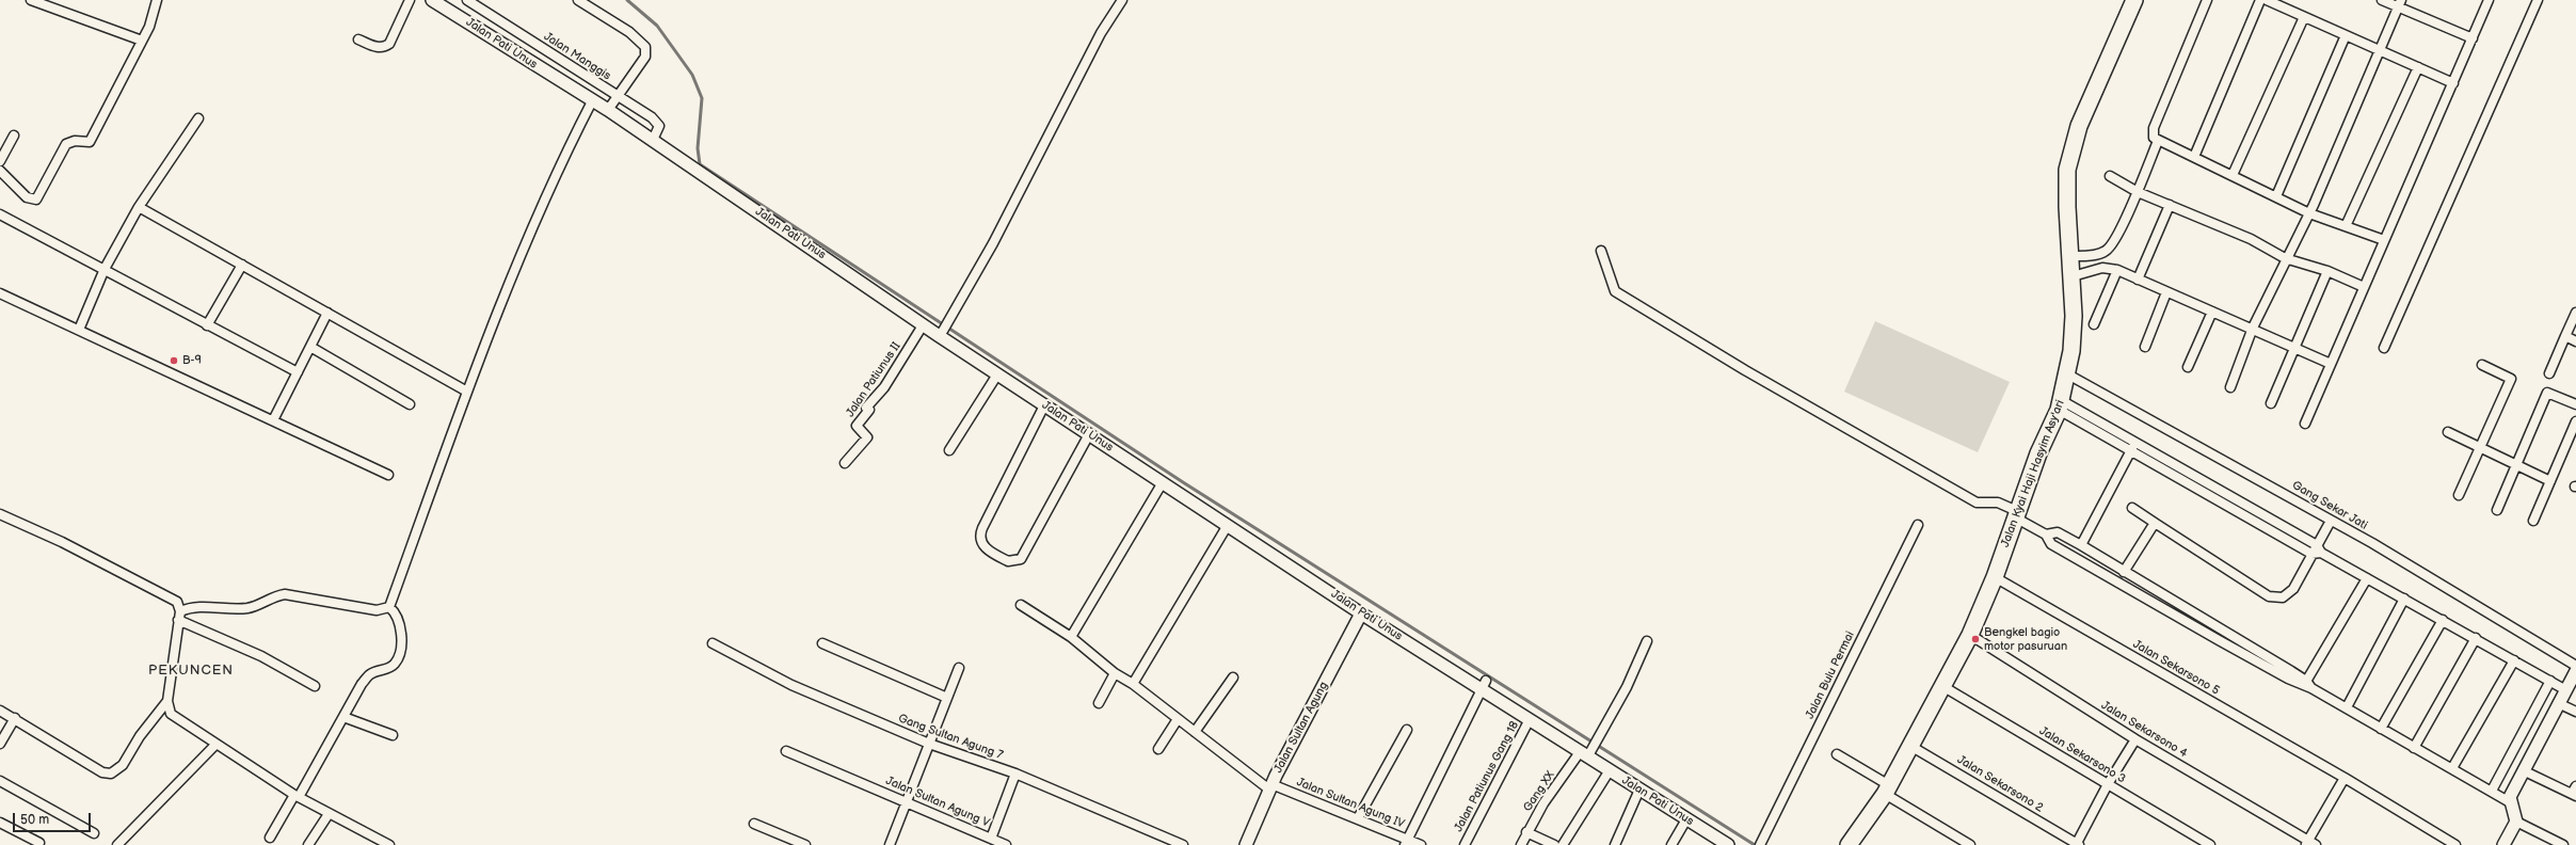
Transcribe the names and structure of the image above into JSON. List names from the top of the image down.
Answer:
{
  "streets": {
    "highway": ["Jalan Kyai Haji Hasyim Asy'ari"],
    "main road": ["Jalan Pati Unus", "Jalan Sultan Agung"],
    "street": [
      "Jalan Manggis",
      "Jalan Patiunus II",
      "Gang Sekar Jati",
      "Jalan Sekarsono 5",
      "Jalan Bulu Permai",
      "Jalan Sekarsono 4",
      "Gang Sultan Agung 7",
      "Jalan Sekarsono 3",
      "Jalan Patiunus Gang 18",
      "Jalan Sekarsono 2",
      "Gang XX",
      "Jalan Sultan Agung V",
      "Jalan Sultan Agung IV"
    ]
  },
  "crossings": [
    ["Jalan Pati Unus", "Jalan Manggis"],
    ["Jalan Pati Unus", "Jalan Patiunus II"],
    ["Jalan Pati Unus", "Jalan Sultan Agung"],
    ["Jalan Pati Unus", "Jalan Patiunus Gang 18"],
    ["Jalan Pati Unus", "Gang XX"],
    ["Jalan Kyai Haji Hasyim Asy'ari", "Gang Sekar Jati"],
    ["Jalan Kyai Haji Hasyim Asy'ari", "Jalan Sekarsono 5"],
    ["Jalan Kyai Haji Hasyim Asy'ari", "Jalan Sekarsono 4"],
    ["Jalan Kyai Haji Hasyim Asy'ari", "Jalan Sekarsono 3"],
    ["Jalan Kyai Haji Hasyim Asy'ari", "Jalan Sekarsono 2"],
    ["Jalan Sultan Agung", "Jalan Sultan Agung IV"]
  ],
  "districts": ["PEKUNCEN"],
  "places": ["B-9", "Bengkel bagio motor pasuruan"],
  "scale_bar": "50 m"
}
